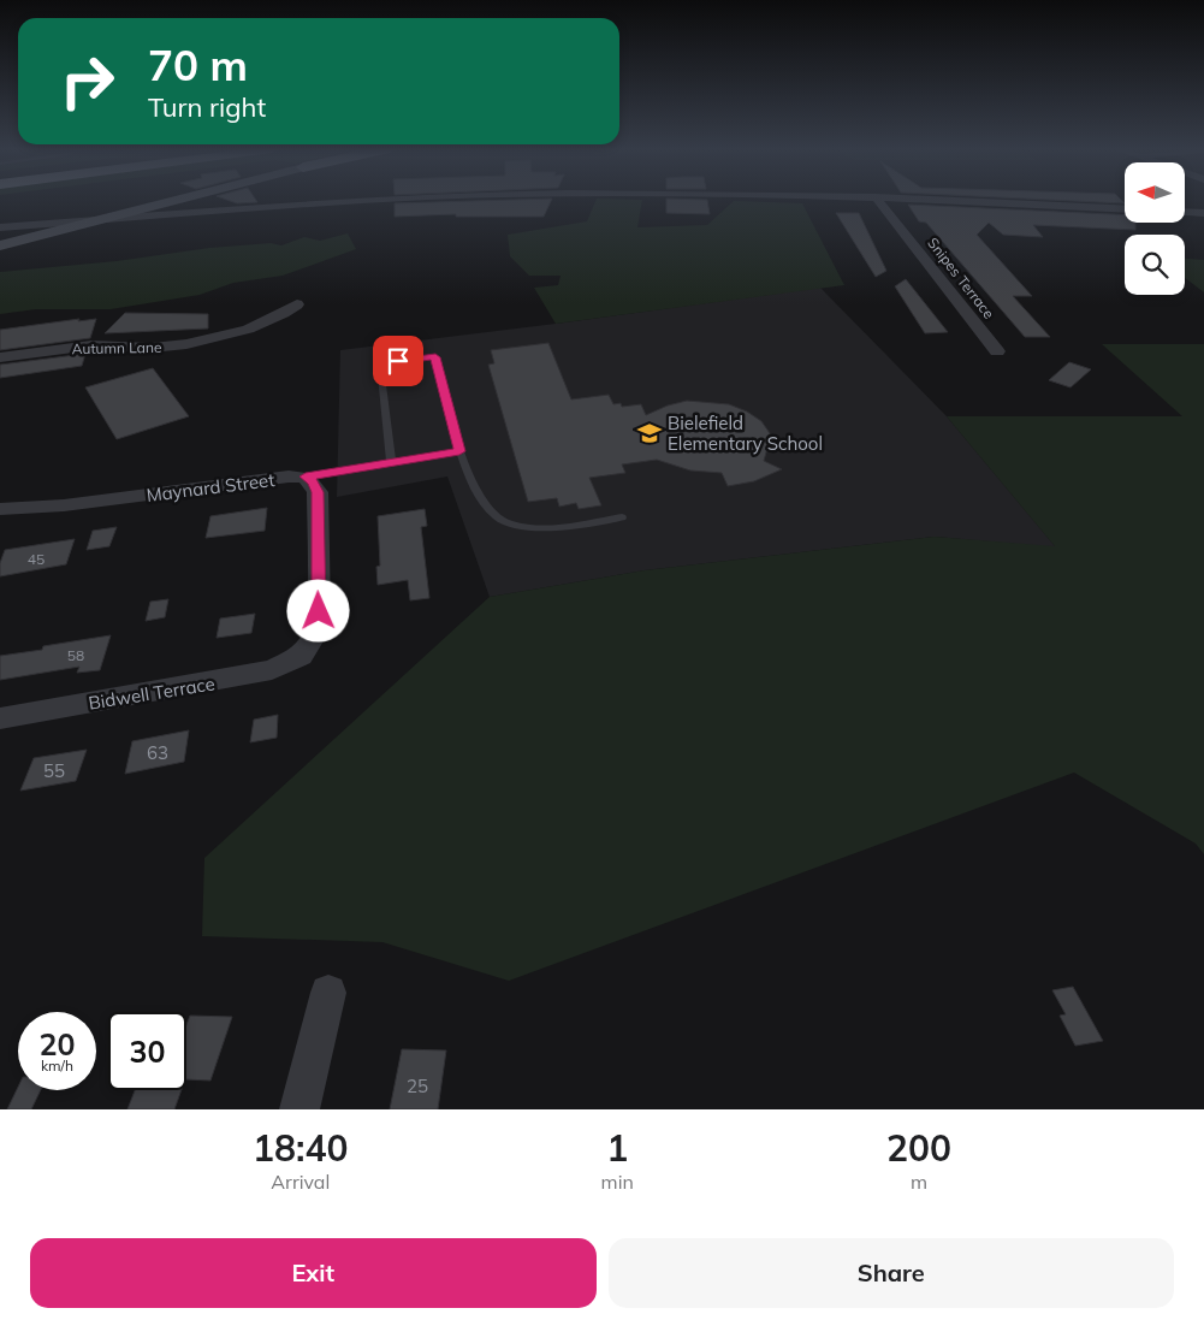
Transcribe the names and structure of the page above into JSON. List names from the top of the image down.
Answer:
{
  "streets": {
    "street": [
      "Snipes Terrace",
      "Autumn Lane",
      "Maynard Street",
      "Bidwell Terrace"
    ]
  },
  "crossings": [
    ["Maynard Street", "Bidwell Terrace"]
  ],
  "places": {
    "school or university": ["Bielefield Elementary School"]
  },
  "house_numbers": [
    "45",
    "58",
    "63",
    "55",
    "25"
  ],
  "north": "left",
  "page": {
    "turn": ["70 m", "Turn right"],
    "speed": "20 km/h",
    "limit": "30",
    "eta": [
      "18:40",
      "Arrival",
      "1",
      "min",
      "200",
      "m"
    ],
    "buttons": ["Exit", "Share"]
  }
}
